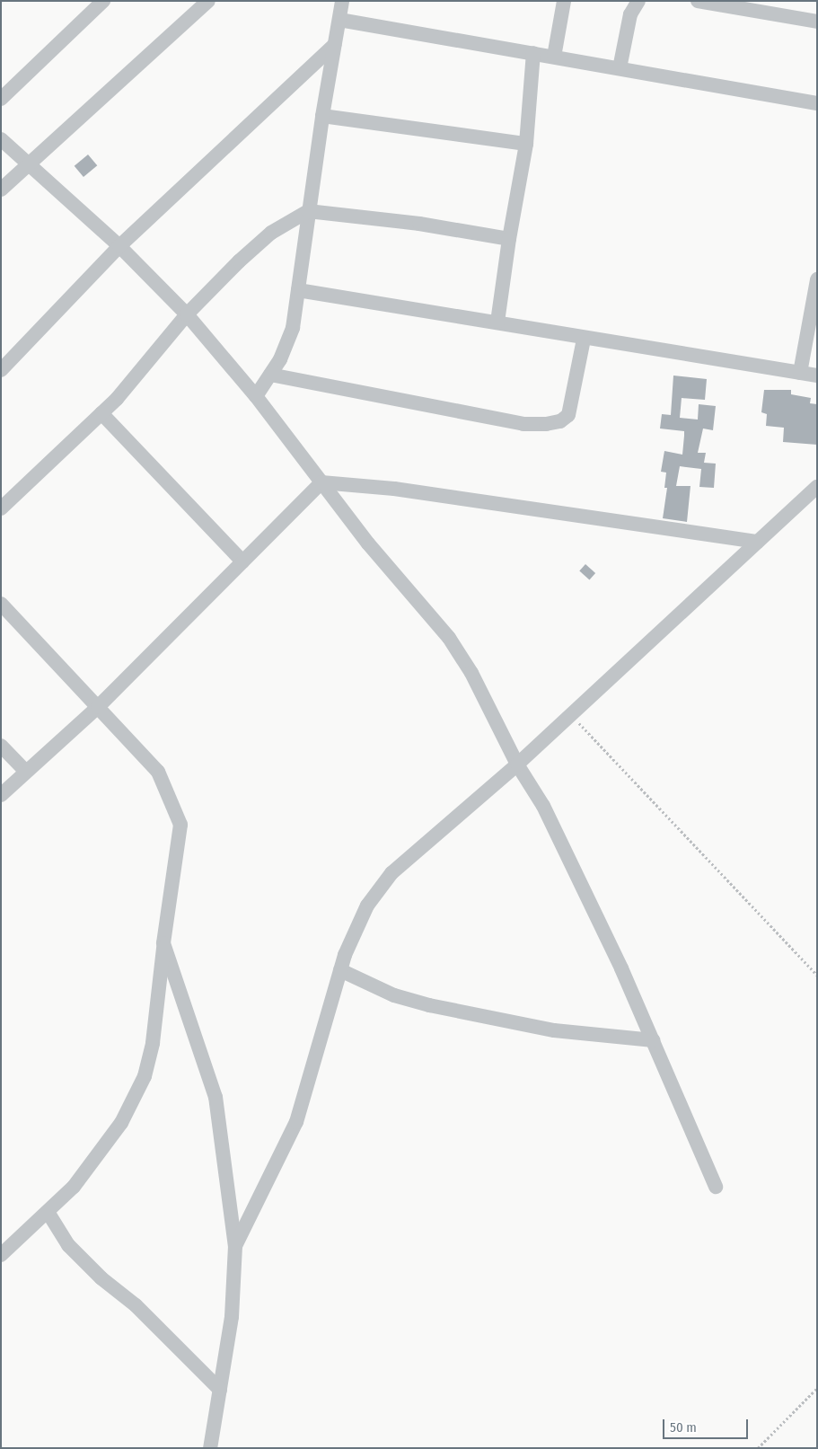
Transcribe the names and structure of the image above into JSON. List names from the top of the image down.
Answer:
{
  "scale_bar": "50 m"
}
